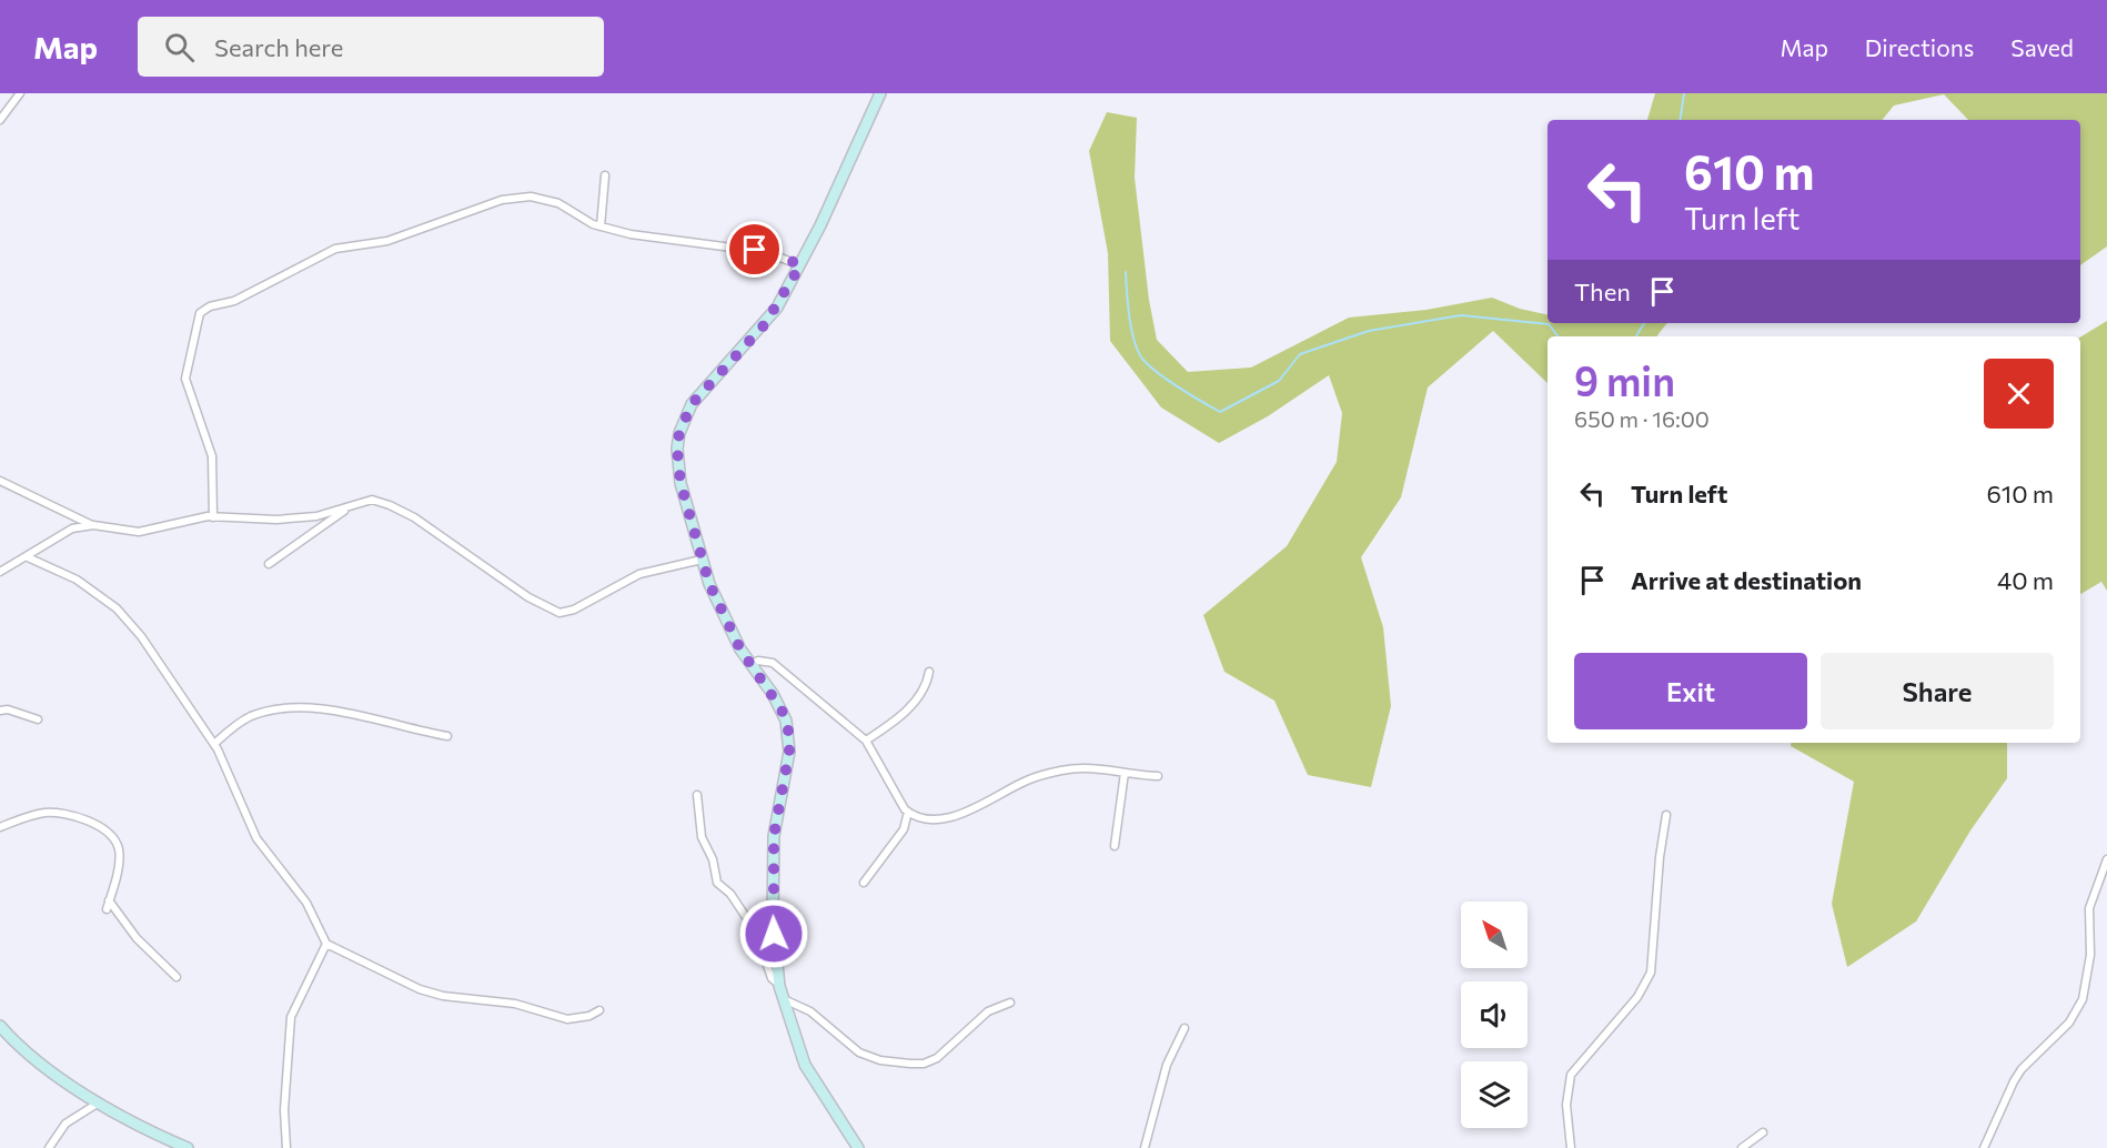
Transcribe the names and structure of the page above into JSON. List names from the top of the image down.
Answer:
{
  "north": "top left",
  "page": {
    "header": "Map",
    "search": "Search here",
    "nav": ["Map", "Directions", "Saved"],
    "turn": ["610 m", "Turn left"],
    "then": "Then",
    "heading": ["9 min", "650 m · 16:00"],
    "list": [
      {
        "name": "Turn left",
        "value": "610 m"
      },
      {
        "name": "Arrive at destination",
        "value": "40 m"
      }
    ],
    "buttons": ["Exit", "Share"]
  }
}
